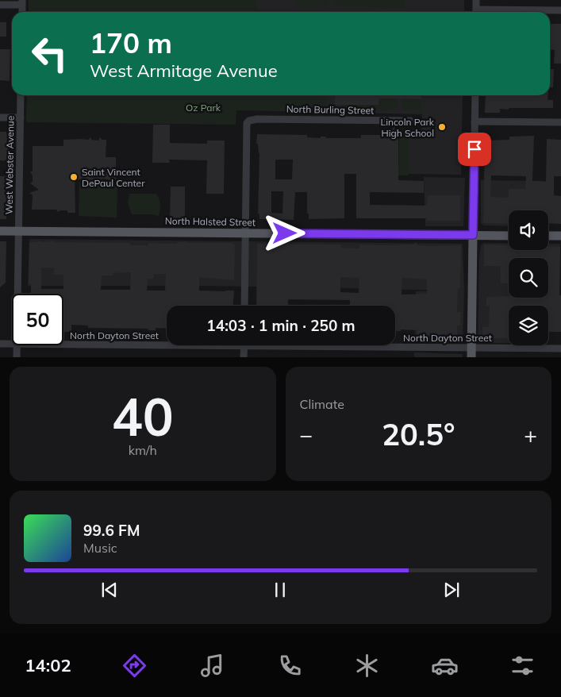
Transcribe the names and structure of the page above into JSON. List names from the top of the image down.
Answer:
{
  "streets": {
    "main road": ["North Halsted Street"],
    "street": ["North Burling Street", "West Webster Avenue", "North Dayton Street"]
  },
  "crossings": [
    ["North Burling Street", "North Halsted Street"],
    ["West Webster Avenue", "North Halsted Street"]
  ],
  "parks": ["Oz Park"],
  "places": ["Lincoln Park High School", "Saint Vincent DePaul Center"],
  "page": {
    "turn": ["170 m", "West Armitage Avenue"],
    "limit": "50",
    "trip": "14:03 · 1 min · 250 m",
    "tile": [
      ["40", "km/h"],
      "Climate"
    ],
    "heat": ["−", "20.5°", "+"],
    "song": ["99.6 FM", "Music"],
    "tabs": "14:02"
  }
}
